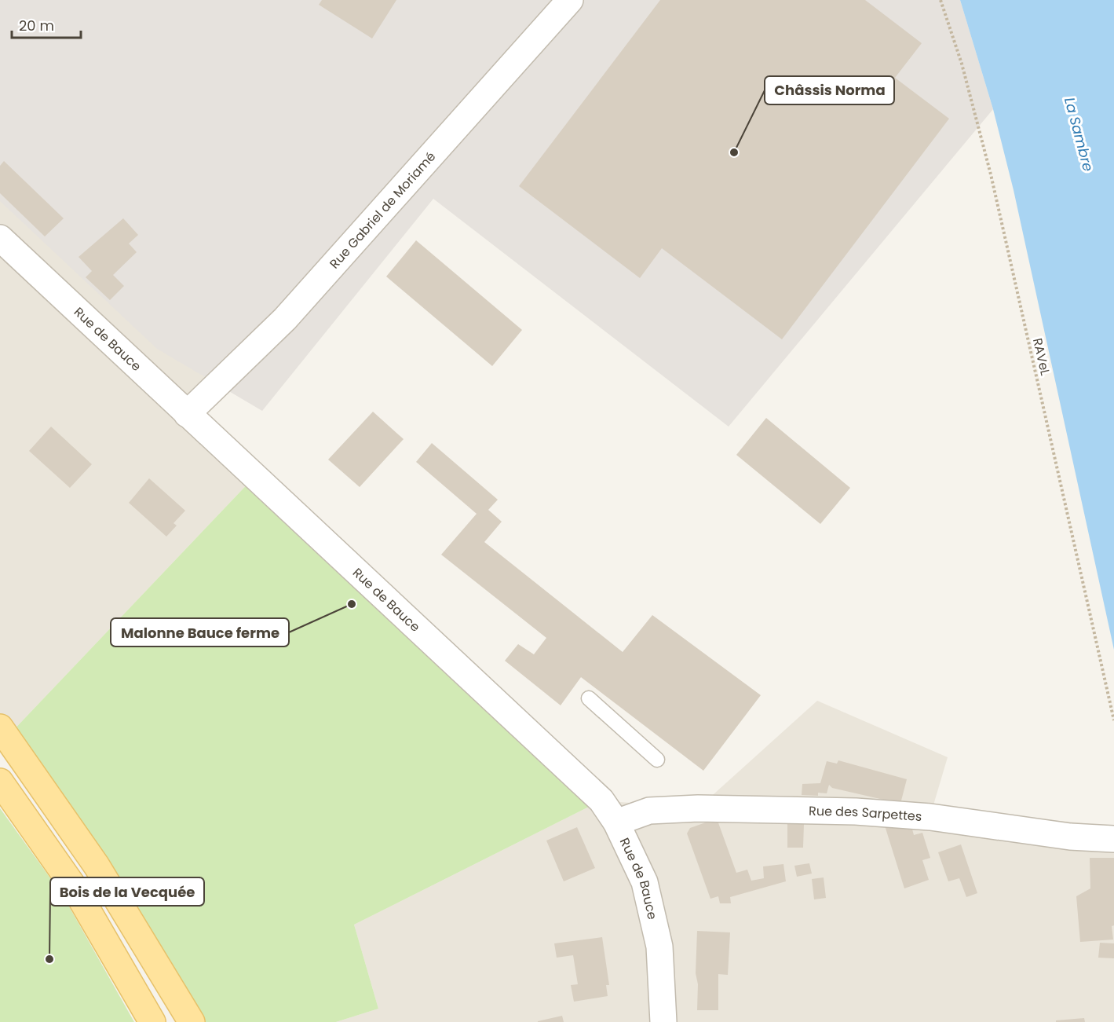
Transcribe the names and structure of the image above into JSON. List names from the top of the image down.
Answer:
{
  "streets": {
    "street": ["Rue Gabriel de Moriamé", "Rue de Bauce", "Rue des Sarpettes"],
    "path": ["RAVeL"]
  },
  "crossings": [
    ["Rue Gabriel de Moriamé", "Rue de Bauce"],
    ["Rue de Bauce", "Rue des Sarpettes"]
  ],
  "water": ["La Sambre"],
  "places": ["Châssis Norma", "Malonne Bauce ferme", "Bois de la Vecquée"],
  "scale_bar": "20 m"
}
